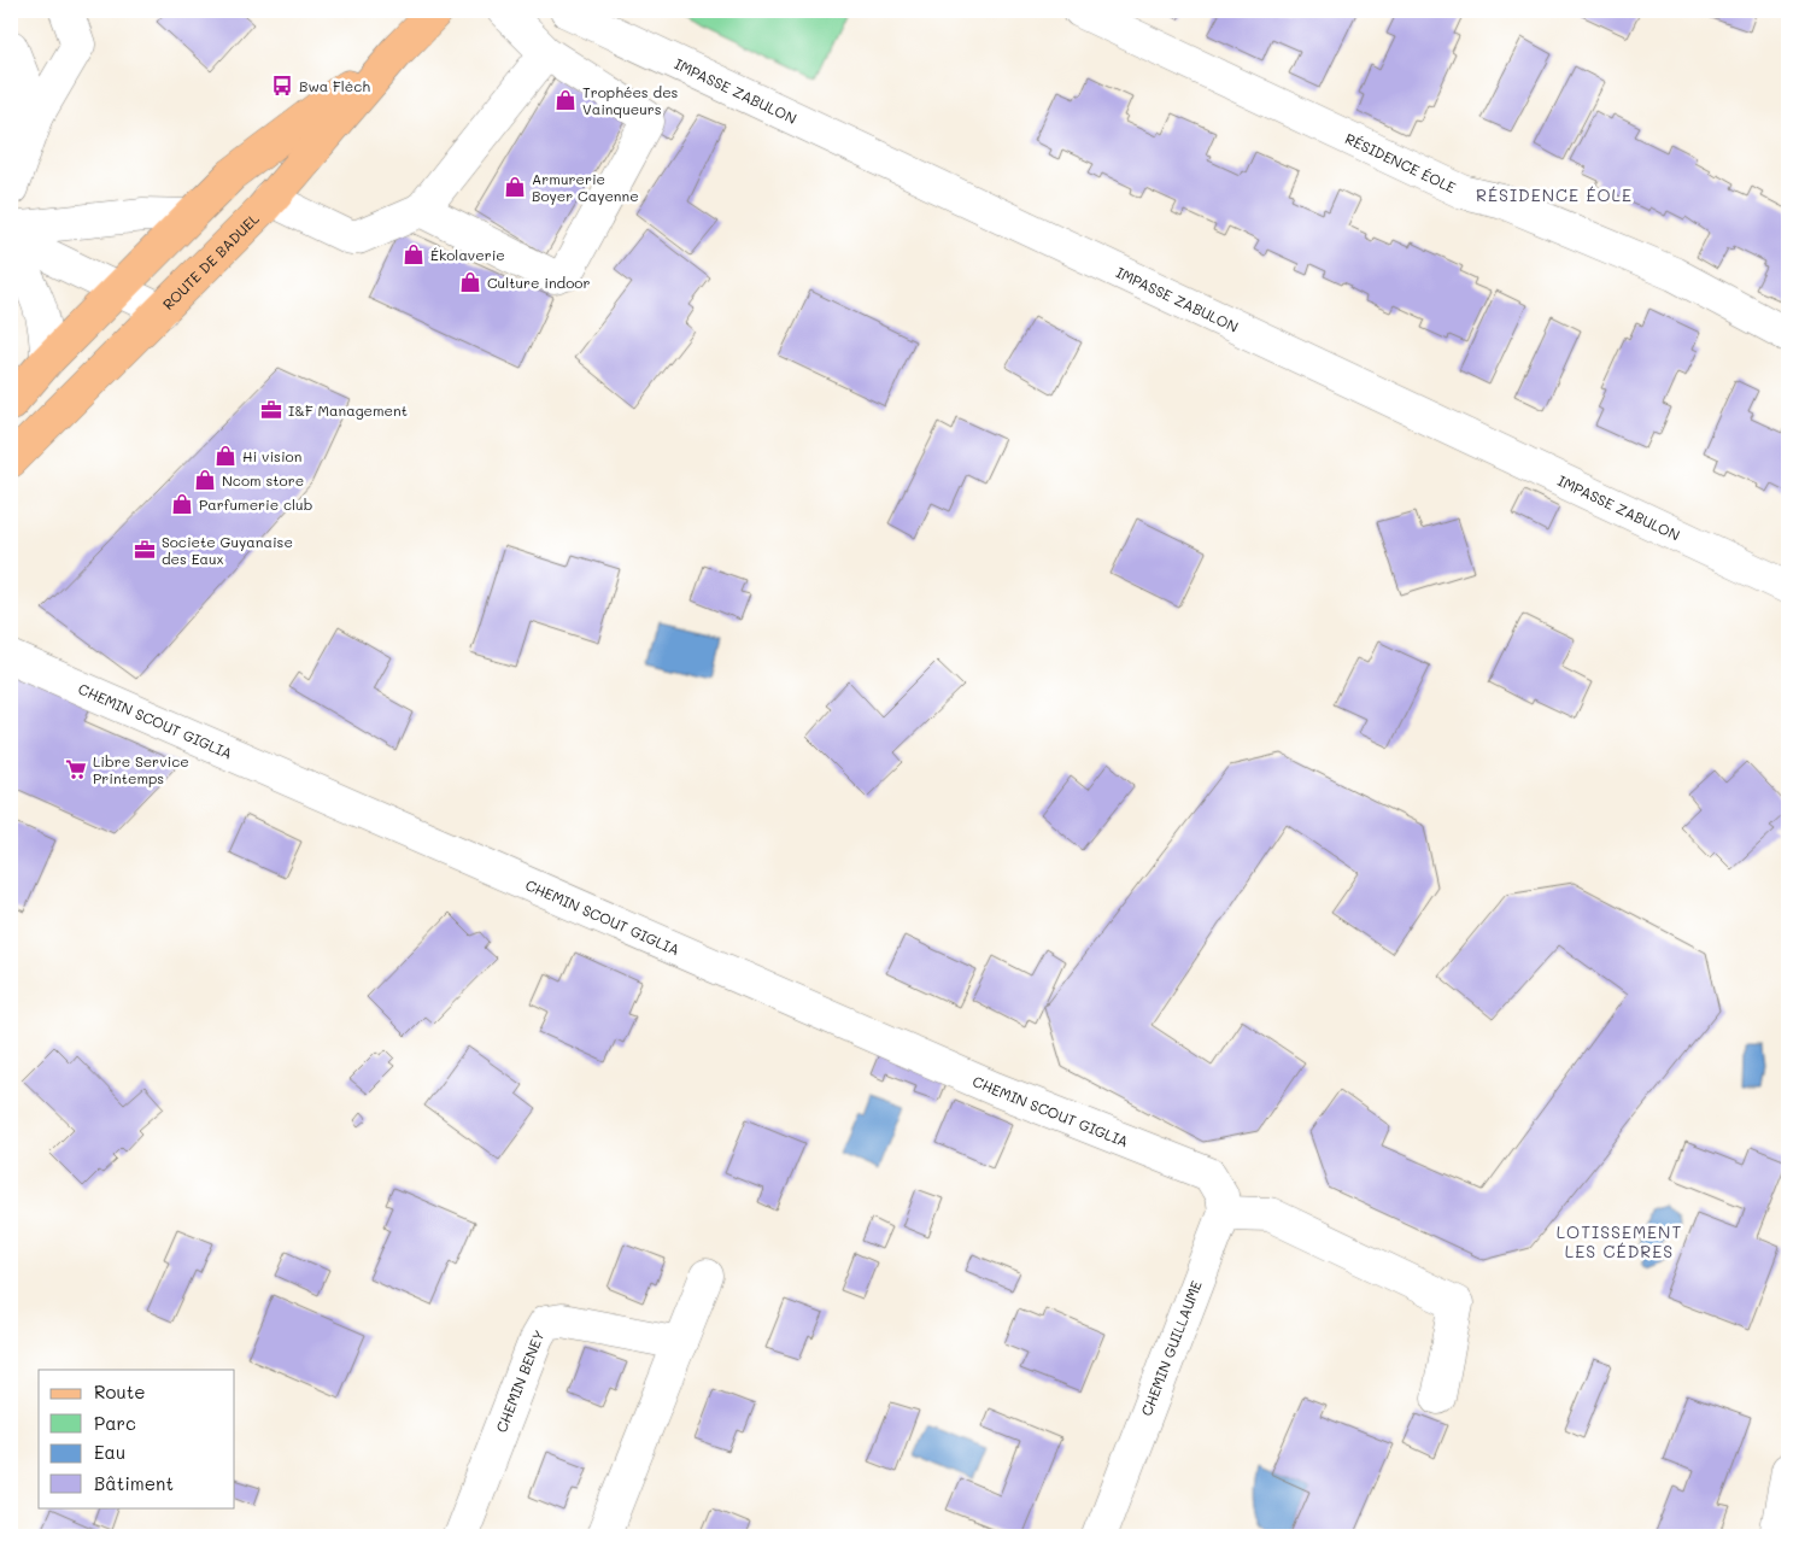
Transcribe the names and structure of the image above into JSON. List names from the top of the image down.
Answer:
{
  "streets": {
    "main road": ["ROUTE DE BADUEL"],
    "street": [
      "IMPASSE ZABULON",
      "RÉSIDENCE ÉOLE",
      "CHEMIN SCOUT GIGLIA",
      "CHEMIN GUILLAUME",
      "CHEMIN BENEY"
    ]
  },
  "crossings": [
    ["CHEMIN SCOUT GIGLIA", "CHEMIN GUILLAUME"]
  ],
  "districts": ["RÉSIDENCE ÉOLE", "LOTISSEMENT LES CÉDRES"],
  "places": {
    "bus stop": ["Bwa Flèch"],
    "shop": [
      "Trophées des Vainqueurs",
      "Armurerie Boyer Cayenne",
      "Ékolaverie",
      "Culture indoor",
      "Hi vision",
      "Ncom store",
      "Parfumerie club"
    ],
    "office": ["I&F Management", "Societe Guyanaise des Eaux"],
    "supermarket": ["Libre Service Printemps"]
  },
  "legend": [
    "Route",
    "Parc",
    "Eau",
    "Bâtiment"
  ]
}
